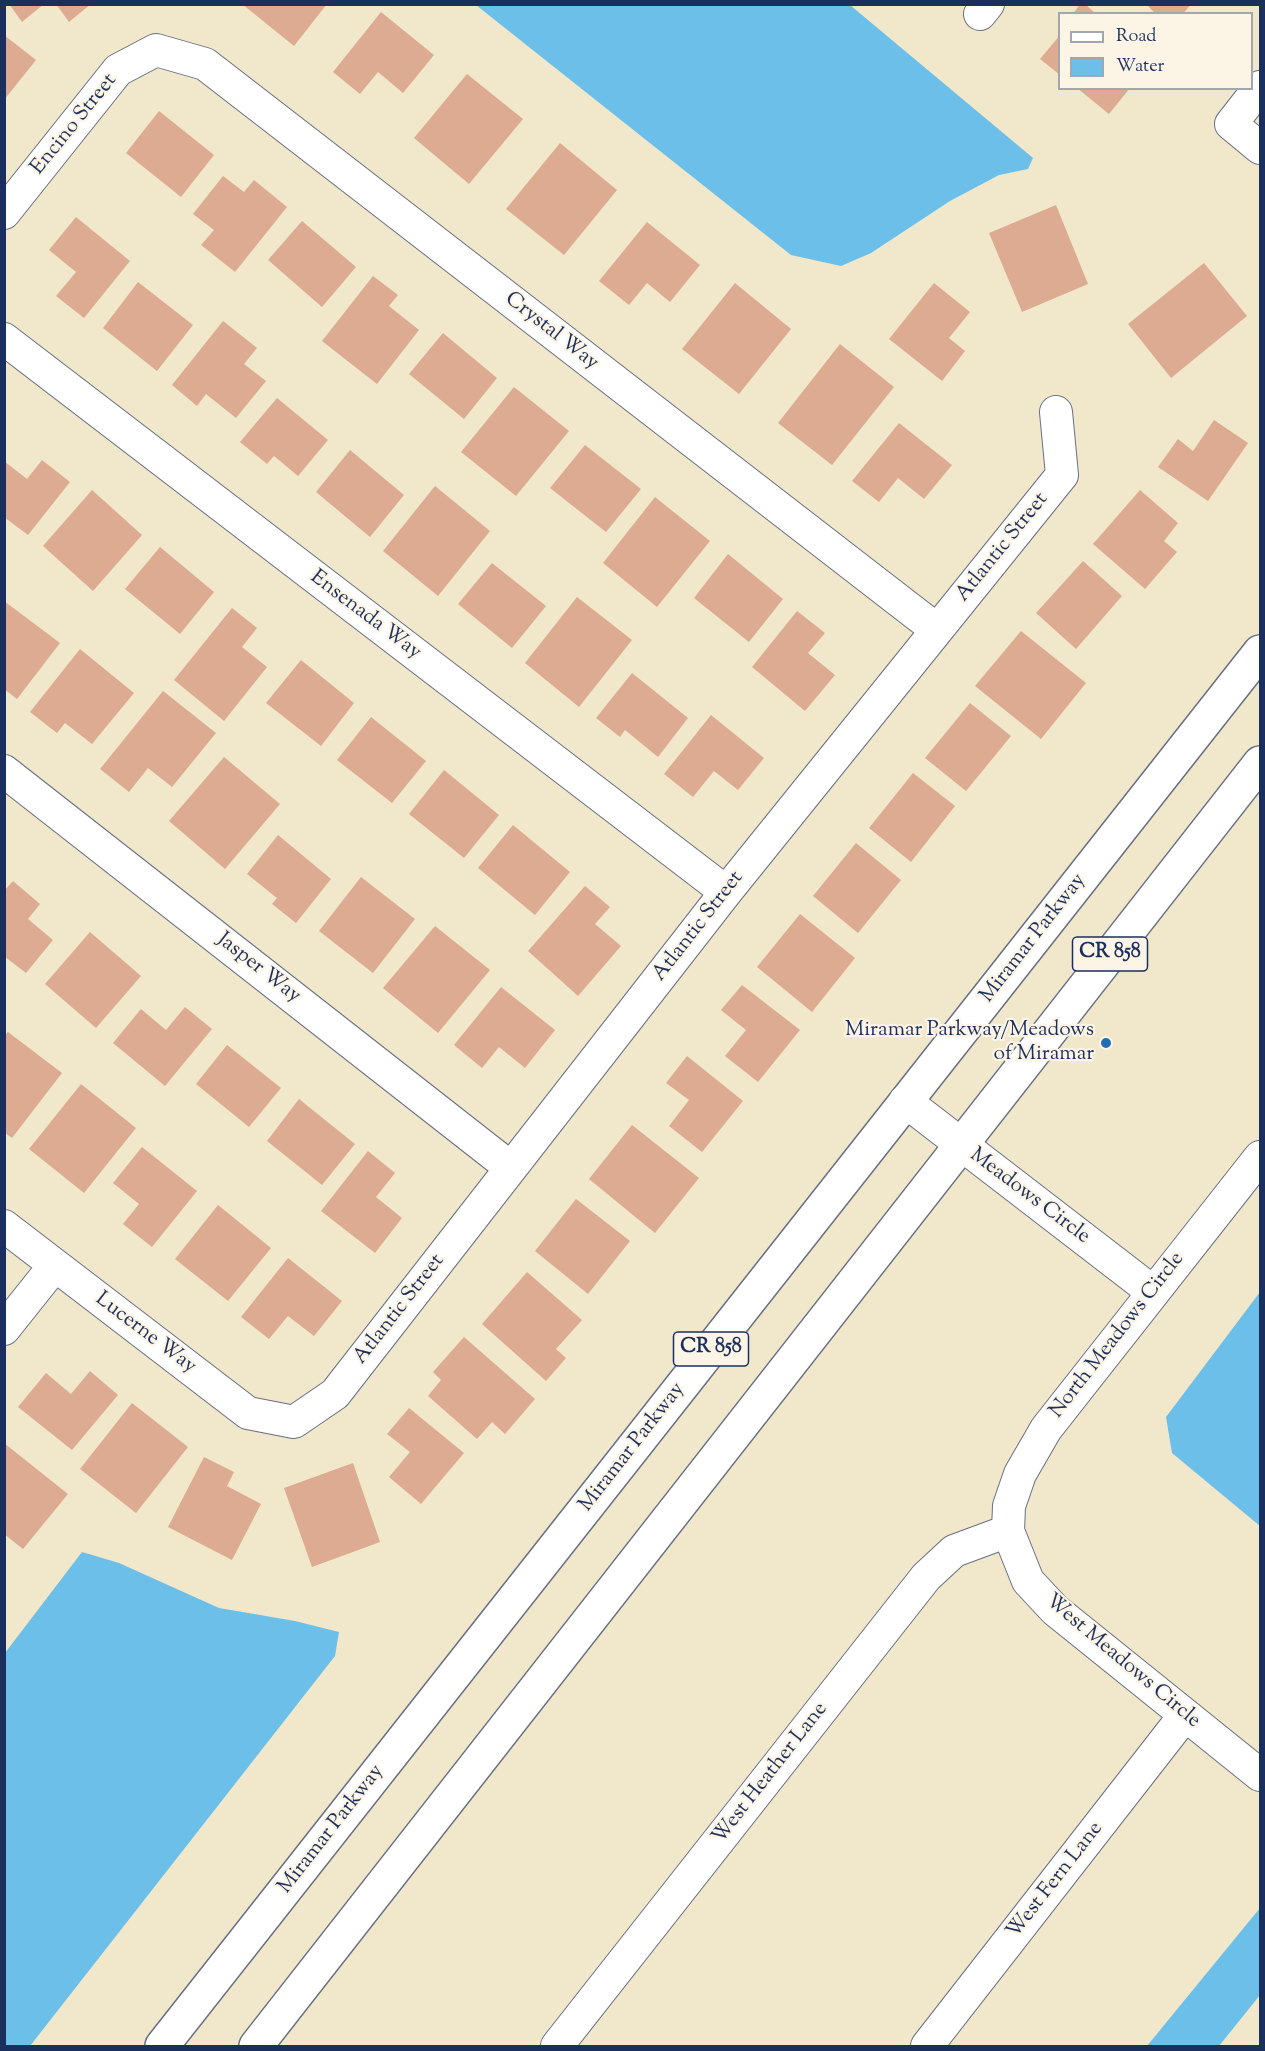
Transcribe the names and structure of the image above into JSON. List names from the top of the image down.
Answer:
{
  "streets": {
    "main road": ["Miramar Parkway", "CR 858"],
    "street": [
      "Encino Street",
      "Crystal Way",
      "Atlantic Street",
      "Ensenada Way",
      "Jasper Way",
      "Meadows Circle",
      "Lucerne Way",
      "North Meadows Circle",
      "West Meadows Circle",
      "West Heather Lane",
      "West Fern Lane"
    ]
  },
  "crossings": [
    ["Encino Street", "Crystal Way"],
    ["Crystal Way", "Atlantic Street"],
    ["Atlantic Street", "Ensenada Way"],
    ["Atlantic Street", "Jasper Way"],
    ["Atlantic Street", "Lucerne Way"],
    ["Miramar Parkway", "Meadows Circle"],
    ["CR 858", "Meadows Circle"],
    ["Meadows Circle", "North Meadows Circle"],
    ["North Meadows Circle", "West Meadows Circle"],
    ["North Meadows Circle", "West Heather Lane"],
    ["West Meadows Circle", "West Heather Lane"],
    ["West Meadows Circle", "West Fern Lane"]
  ],
  "places": ["Miramar Parkway/Meadows of Miramar"],
  "legend": ["Road", "Water"]
}
